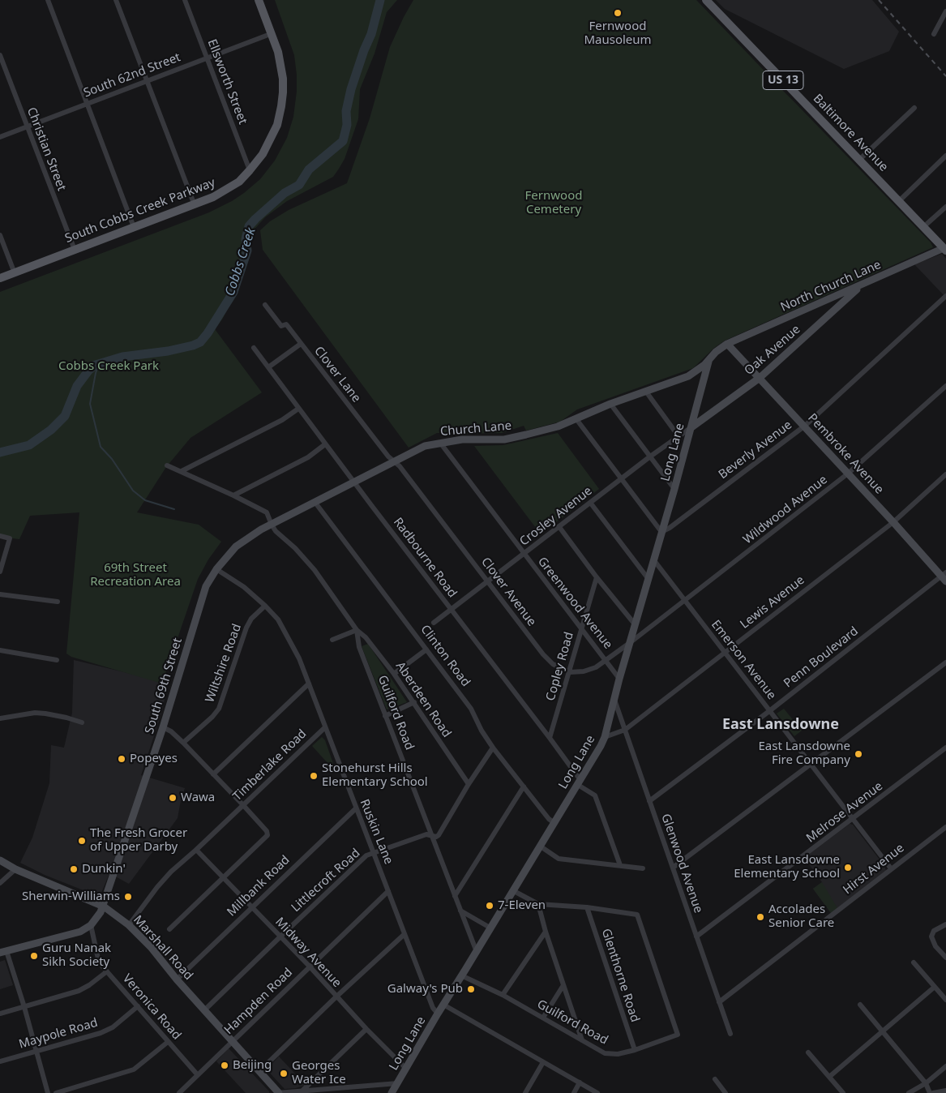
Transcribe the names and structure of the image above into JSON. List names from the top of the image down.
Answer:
{
  "streets": {
    "main road": [
      "US 13",
      "Baltimore Avenue",
      "South Cobbs Creek Parkway",
      "North Church Lane",
      "Oak Avenue",
      "Church Lane",
      "Long Lane",
      "Pembroke Avenue",
      "South 69th Street",
      "Marshall Road"
    ],
    "street": [
      "South 62nd Street",
      "Ellsworth Street",
      "Christian Street",
      "Clover Lane",
      "Beverly Avenue",
      "Wildwood Avenue",
      "Crosley Avenue",
      "Radbourne Road",
      "Clover Avenue",
      "Lewis Avenue",
      "Greenwood Avenue",
      "Clinton Road",
      "Penn Boulevard",
      "Emerson Avenue",
      "Wiltshire Road",
      "Copley Road",
      "Aberdeen Road",
      "Guilford Road",
      "Timberlake Road",
      "Melrose Avenue",
      "Ruskin Lane",
      "Glenwood Avenue",
      "Hirst Avenue",
      "Littlecroft Road",
      "Millbank Road",
      "Midway Avenue",
      "Glenthorne Road",
      "Hampden Road",
      "Veronica Road",
      "Maypole Road"
    ]
  },
  "crossings": [
    ["South 62nd Street", "Ellsworth Street"],
    ["South 62nd Street", "Christian Street"],
    ["South 62nd Street", "South Cobbs Creek Parkway"],
    ["Ellsworth Street", "South Cobbs Creek Parkway"],
    ["Baltimore Avenue", "North Church Lane"],
    ["Christian Street", "South Cobbs Creek Parkway"],
    ["North Church Lane", "Oak Avenue"],
    ["North Church Lane", "Church Lane"],
    ["North Church Lane", "Pembroke Avenue"],
    ["Oak Avenue", "Long Lane"],
    ["Oak Avenue", "Pembroke Avenue"],
    ["Oak Avenue", "Crosley Avenue"],
    ["Clover Lane", "Church Lane"],
    ["Clover Lane", "Clover Avenue"],
    ["Church Lane", "Long Lane"],
    ["Church Lane", "Pembroke Avenue"],
    ["Church Lane", "Radbourne Road"],
    ["Church Lane", "Clover Avenue"],
    ["Church Lane", "Greenwood Avenue"],
    ["Church Lane", "Clinton Road"],
    ["Church Lane", "South 69th Street"],
    ["Church Lane", "Guilford Road"],
    ["Beverly Avenue", "Long Lane"],
    ["Beverly Avenue", "Pembroke Avenue"],
    ["Long Lane", "Wildwood Avenue"],
    ["Long Lane", "Crosley Avenue"],
    ["Long Lane", "Radbourne Road"],
    ["Long Lane", "Lewis Avenue"],
    ["Long Lane", "Greenwood Avenue"],
    ["Long Lane", "Clinton Road"],
    ["Long Lane", "Emerson Avenue"],
    ["Long Lane", "Guilford Road"],
    ["Long Lane", "Ruskin Lane"],
    ["Long Lane", "Glenwood Avenue"],
    ["Long Lane", "Midway Avenue"],
    ["Pembroke Avenue", "Wildwood Avenue"],
    ["Pembroke Avenue", "Lewis Avenue"],
    ["Pembroke Avenue", "Penn Boulevard"],
    ["Wildwood Avenue", "Emerson Avenue"],
    ["Crosley Avenue", "Radbourne Road"],
    ["Crosley Avenue", "Clover Avenue"],
    ["Crosley Avenue", "Greenwood Avenue"],
    ["Radbourne Road", "Copley Road"],
    ["Clover Avenue", "Copley Road"],
    ["Lewis Avenue", "Emerson Avenue"],
    ["Lewis Avenue", "Glenwood Avenue"],
    ["Greenwood Avenue", "Copley Road"],
    ["Penn Boulevard", "Emerson Avenue"],
    ["Penn Boulevard", "Glenwood Avenue"],
    ["Emerson Avenue", "Melrose Avenue"],
    ["Emerson Avenue", "Hirst Avenue"],
    ["Wiltshire Road", "Ruskin Lane"],
    ["South 69th Street", "Guilford Road"],
    ["South 69th Street", "Ruskin Lane"],
    ["South 69th Street", "Marshall Road"],
    ["South 69th Street", "Veronica Road"],
    ["Aberdeen Road", "Guilford Road"],
    ["Guilford Road", "Littlecroft Road"],
    ["Guilford Road", "Glenthorne Road"],
    ["Timberlake Road", "Ruskin Lane"],
    ["Timberlake Road", "Marshall Road"],
    ["Timberlake Road", "Midway Avenue"],
    ["Melrose Avenue", "Glenwood Avenue"],
    ["Ruskin Lane", "Littlecroft Road"],
    ["Ruskin Lane", "Millbank Road"],
    ["Ruskin Lane", "Hampden Road"],
    ["Glenwood Avenue", "Hirst Avenue"],
    ["Littlecroft Road", "Marshall Road"],
    ["Littlecroft Road", "Midway Avenue"],
    ["Millbank Road", "Marshall Road"],
    ["Millbank Road", "Midway Avenue"],
    ["Marshall Road", "Hampden Road"],
    ["Midway Avenue", "Hampden Road"],
    ["Hampden Road", "Veronica Road"],
    ["Veronica Road", "Maypole Road"]
  ],
  "districts": ["East Lansdowne"],
  "water": ["Cobbs Creek"],
  "parks": ["Fernwood Cemetery", "Cobbs Creek Park", "69th Street Recreation Area"],
  "places": [
    "Fernwood Mausoleum",
    "East Lansdowne Fire Company",
    "Popeyes",
    "Stonehurst Hills Elementary School",
    "Wawa",
    "The Fresh Grocer of Upper Darby",
    "East Lansdowne Elementary School",
    "Dunkin'",
    "Sherwin-Williams",
    "7-Eleven",
    "Accolades Senior Care",
    "Guru Nanak Sikh Society",
    "Galway's Pub",
    "Beijing",
    "Georges Water Ice"
  ]
}
